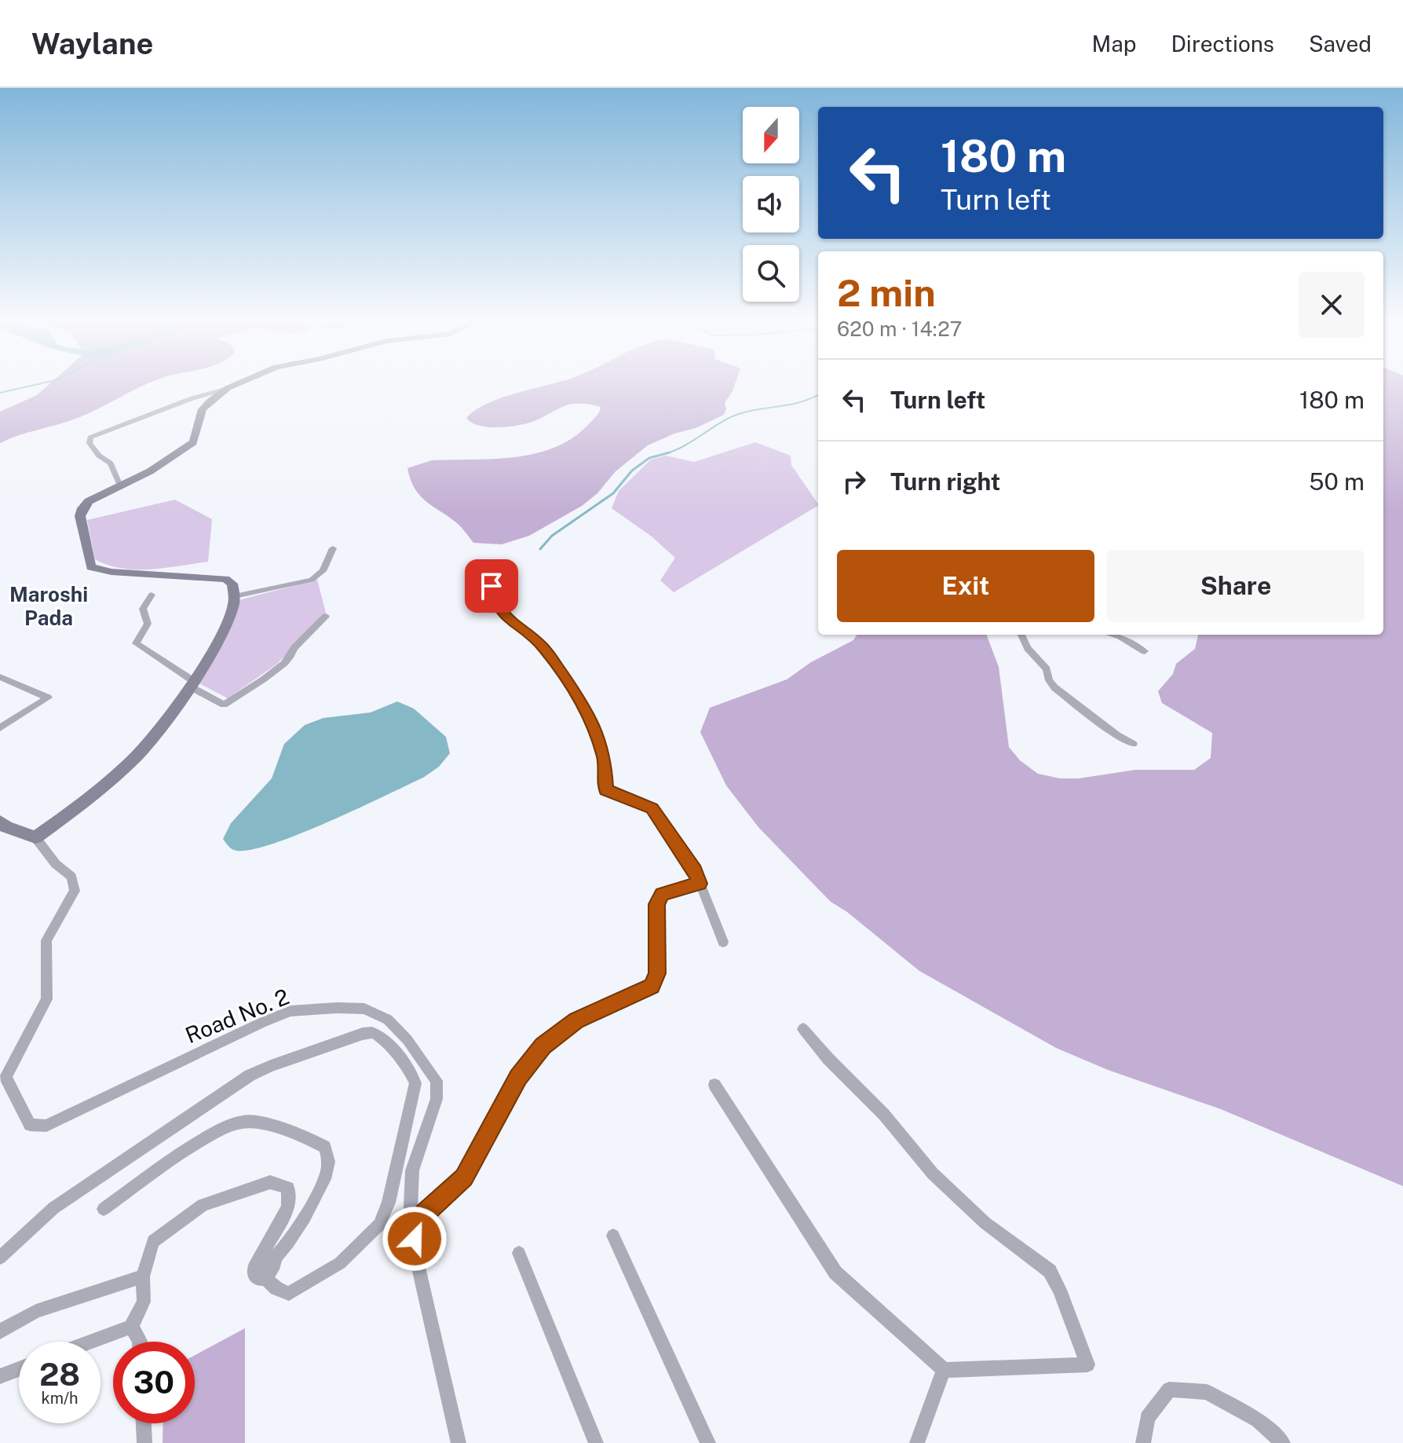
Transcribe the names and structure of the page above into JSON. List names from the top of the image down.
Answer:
{
  "streets": {
    "street": ["Road No. 2"]
  },
  "districts": ["Maroshi Pada"],
  "north": "bottom",
  "page": {
    "header": "Waylane",
    "nav": ["Map", "Directions", "Saved"],
    "turn": ["180 m", "Turn left"],
    "heading": ["2 min", "620 m · 14:27"],
    "list": [
      {
        "name": "Turn left",
        "value": "180 m"
      },
      {
        "name": "Turn right",
        "value": "50 m"
      }
    ],
    "buttons": ["Exit", "Share"],
    "speed": "28 km/h",
    "limit": "30"
  }
}
